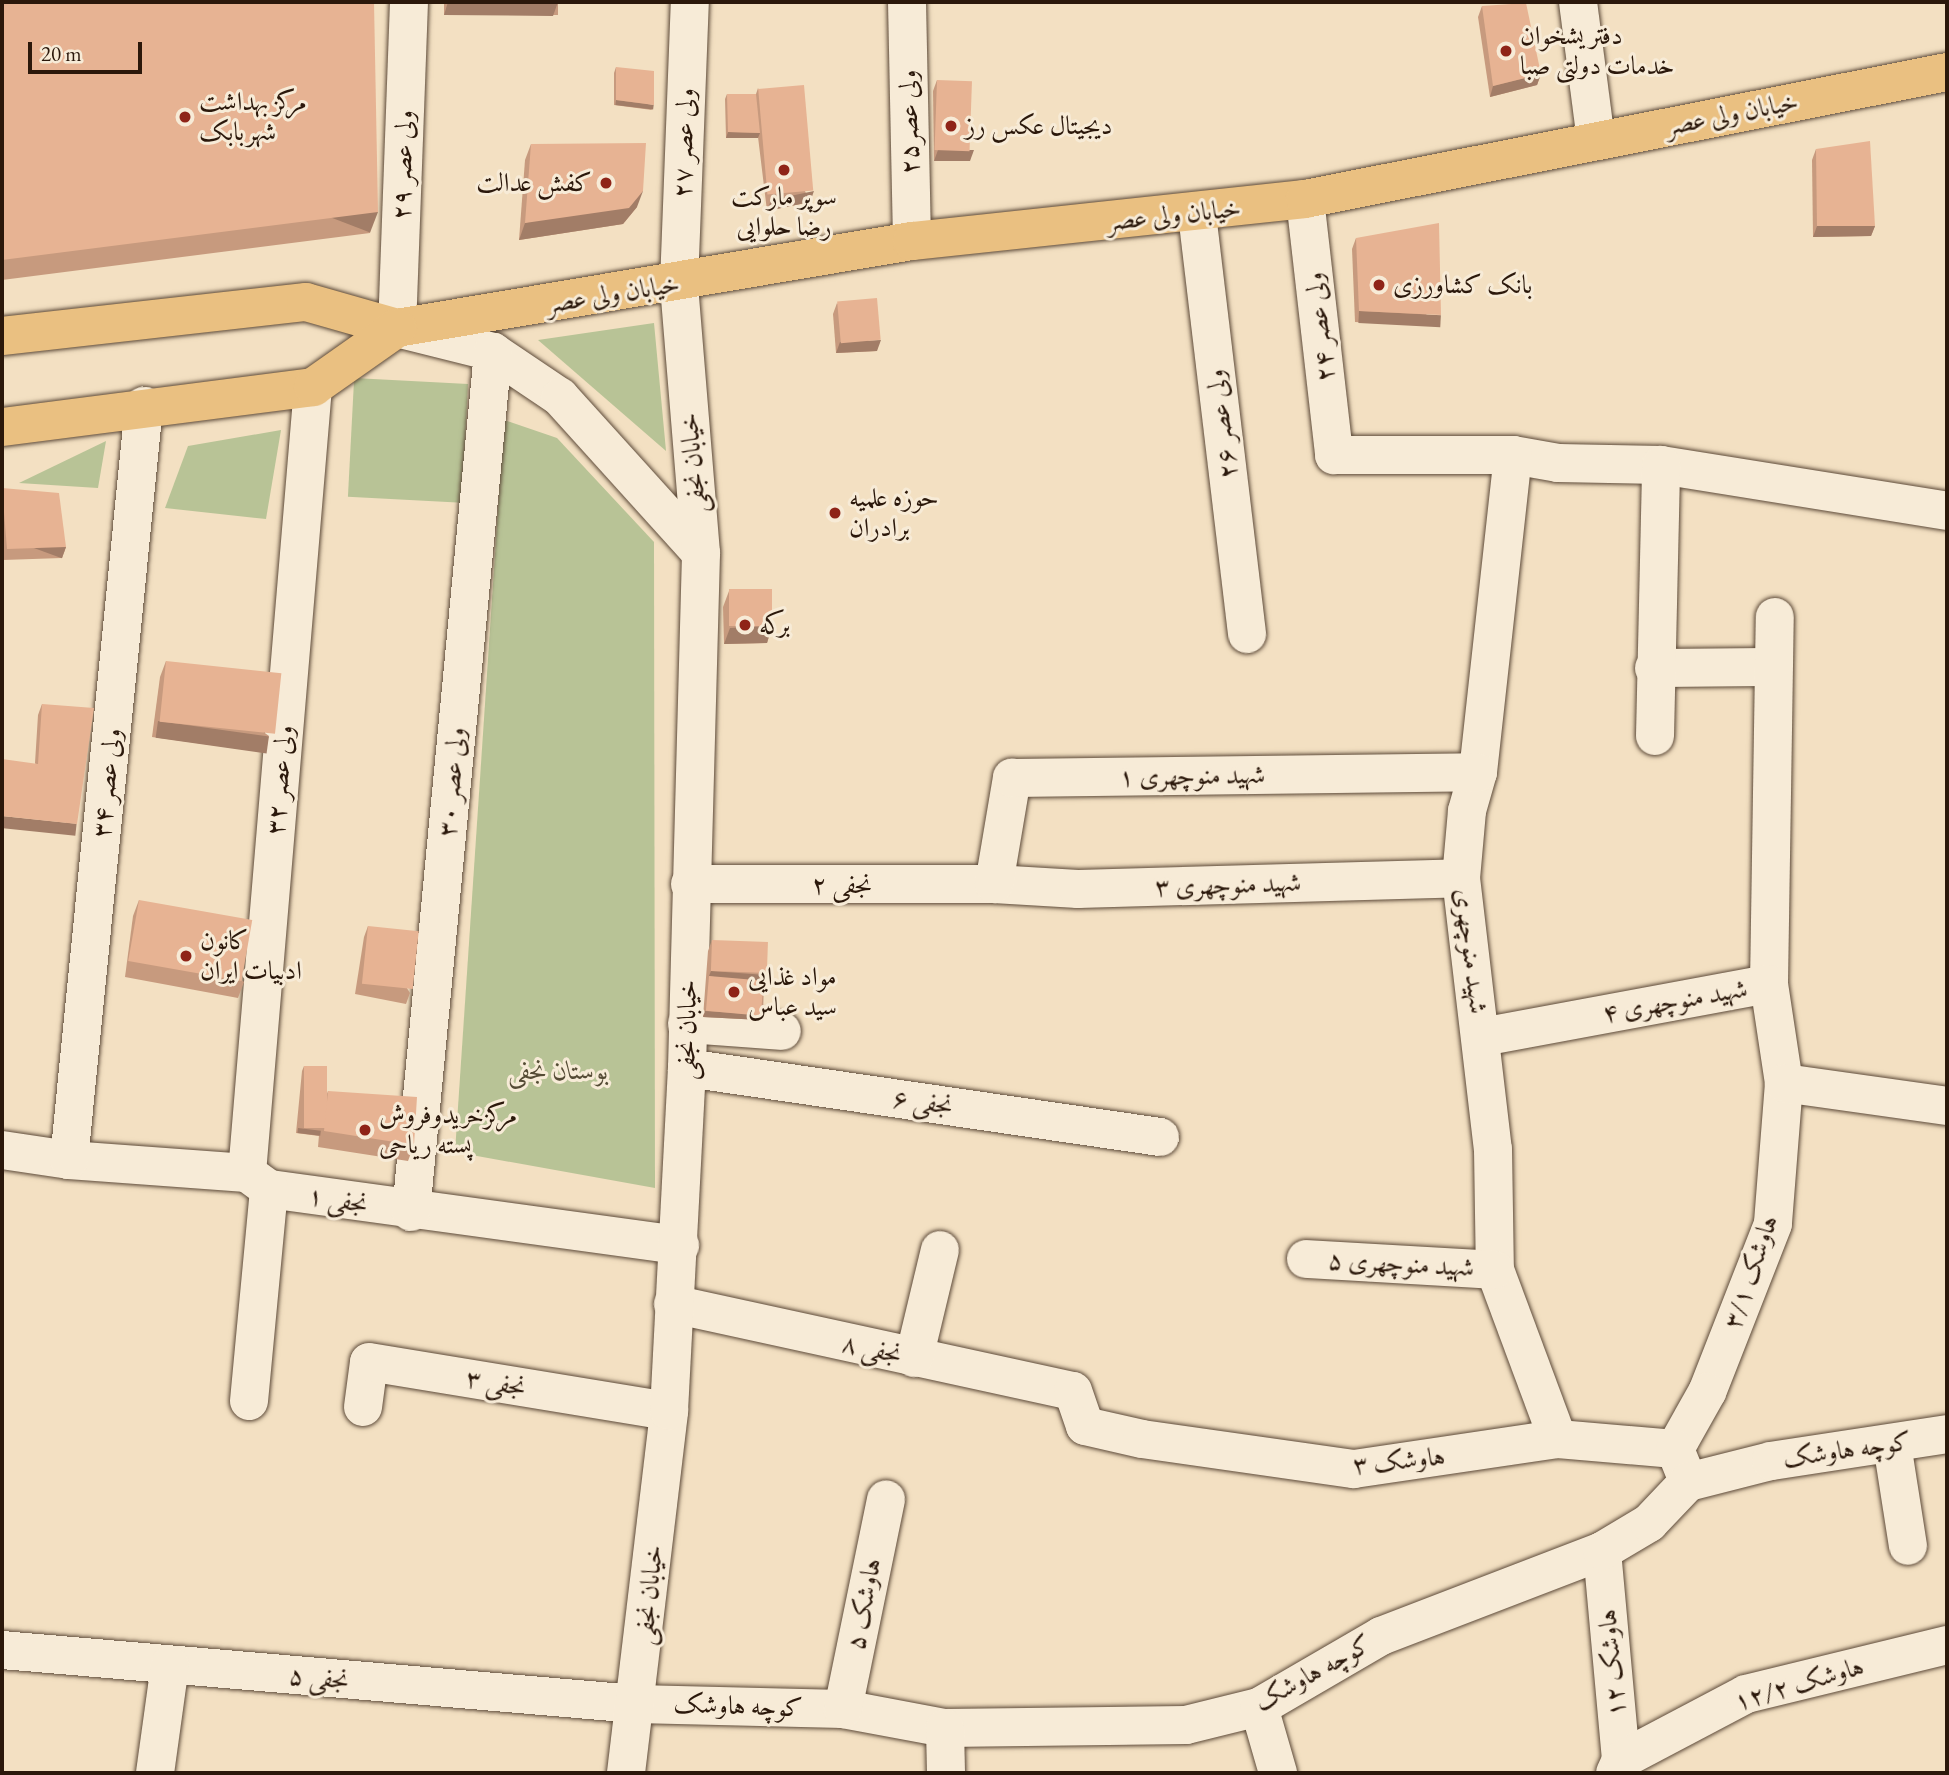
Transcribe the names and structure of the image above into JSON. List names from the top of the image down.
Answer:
{
  "streets": {
    "main road": ["خیابان ولی عصر"],
    "street": [
      "ولی عصر۲۵",
      "ولی عصر ۲۷",
      "ولی عصر ۲۹",
      "ولی عصر ۲۴",
      "ولی عصر ۲۶",
      "خیابان نجفی",
      "شهید منوچهری ۱",
      "ولی عصر ۳۲",
      "ولی عصر ۳۰",
      "ولی عصر ۳۴",
      "نجفی ۲",
      "شهید منوچهری ۳",
      "شهید منوچهری",
      "شهید منوچهری ۴",
      "نجفی ۶",
      "نجفی ۱",
      "شهید منوچهری ۵",
      "هاوشک ۳/۱",
      "نجفی ۸",
      "نجفی ۳",
      "کوچه هاوشک",
      "هاوشک ۳",
      "هاوشک ۵",
      "هاوشک ۱۲",
      "نجفی ۵",
      "هاوشک ۱۲/۲"
    ]
  },
  "crossings": [
    ["خیابان ولی عصر", "ولی عصر۲۵"],
    ["خیابان ولی عصر", "ولی عصر ۲۷"],
    ["خیابان ولی عصر", "ولی عصر ۲۹"],
    ["خیابان ولی عصر", "ولی عصر ۲۴"],
    ["خیابان ولی عصر", "ولی عصر ۲۶"],
    ["خیابان ولی عصر", "خیابان نجفی"],
    ["خیابان ولی عصر", "ولی عصر ۳۲"],
    ["خیابان ولی عصر", "ولی عصر ۳۴"],
    ["ولی عصر ۲۷", "خیابان نجفی"],
    ["ولی عصر ۲۴", "شهید منوچهری"],
    ["خیابان نجفی", "نجفی ۲"],
    ["خیابان نجفی", "نجفی ۶"],
    ["خیابان نجفی", "نجفی ۱"],
    ["خیابان نجفی", "نجفی ۸"],
    ["خیابان نجفی", "نجفی ۳"],
    ["خیابان نجفی", "کوچه هاوشک"],
    ["خیابان نجفی", "نجفی ۵"],
    ["شهید منوچهری ۱", "نجفی ۲"],
    ["شهید منوچهری ۱", "شهید منوچهری ۳"],
    ["شهید منوچهری ۱", "شهید منوچهری"],
    ["ولی عصر ۳۲", "نجفی ۱"],
    ["ولی عصر ۳۰", "نجفی ۱"],
    ["ولی عصر ۳۴", "نجفی ۱"],
    ["نجفی ۲", "شهید منوچهری ۳"],
    ["شهید منوچهری ۳", "شهید منوچهری"],
    ["شهید منوچهری", "شهید منوچهری ۴"],
    ["شهید منوچهری", "شهید منوچهری ۵"],
    ["شهید منوچهری", "هاوشک ۳"],
    ["شهید منوچهری ۴", "هاوشک ۳/۱"],
    ["هاوشک ۳/۱", "کوچه هاوشک"],
    ["هاوشک ۳/۱", "هاوشک ۳"],
    ["نجفی ۸", "هاوشک ۳"],
    ["کوچه هاوشک", "هاوشک ۳"],
    ["کوچه هاوشک", "هاوشک ۵"],
    ["کوچه هاوشک", "هاوشک ۱۲"],
    ["کوچه هاوشک", "نجفی ۵"],
    ["هاوشک ۱۲", "هاوشک ۱۲/۲"]
  ],
  "parks": ["بوستان نجفی"],
  "places": [
    "دفتر یشخوان خدمات دولتی صبا",
    "مرکز بهداشت شهربابک",
    "دیجیتال عکس رز",
    "سوپر مارکت رضا حلوایی",
    "کفش عدالت",
    "بانک کشاورزی",
    "حوزه علمیه برادران",
    "برکه",
    "کانون ادبیات ایران",
    "مواد غذایی سید عباس",
    "مرکزخریدوفروش پسته ریاحی"
  ],
  "scale_bar": "20 m"
}
